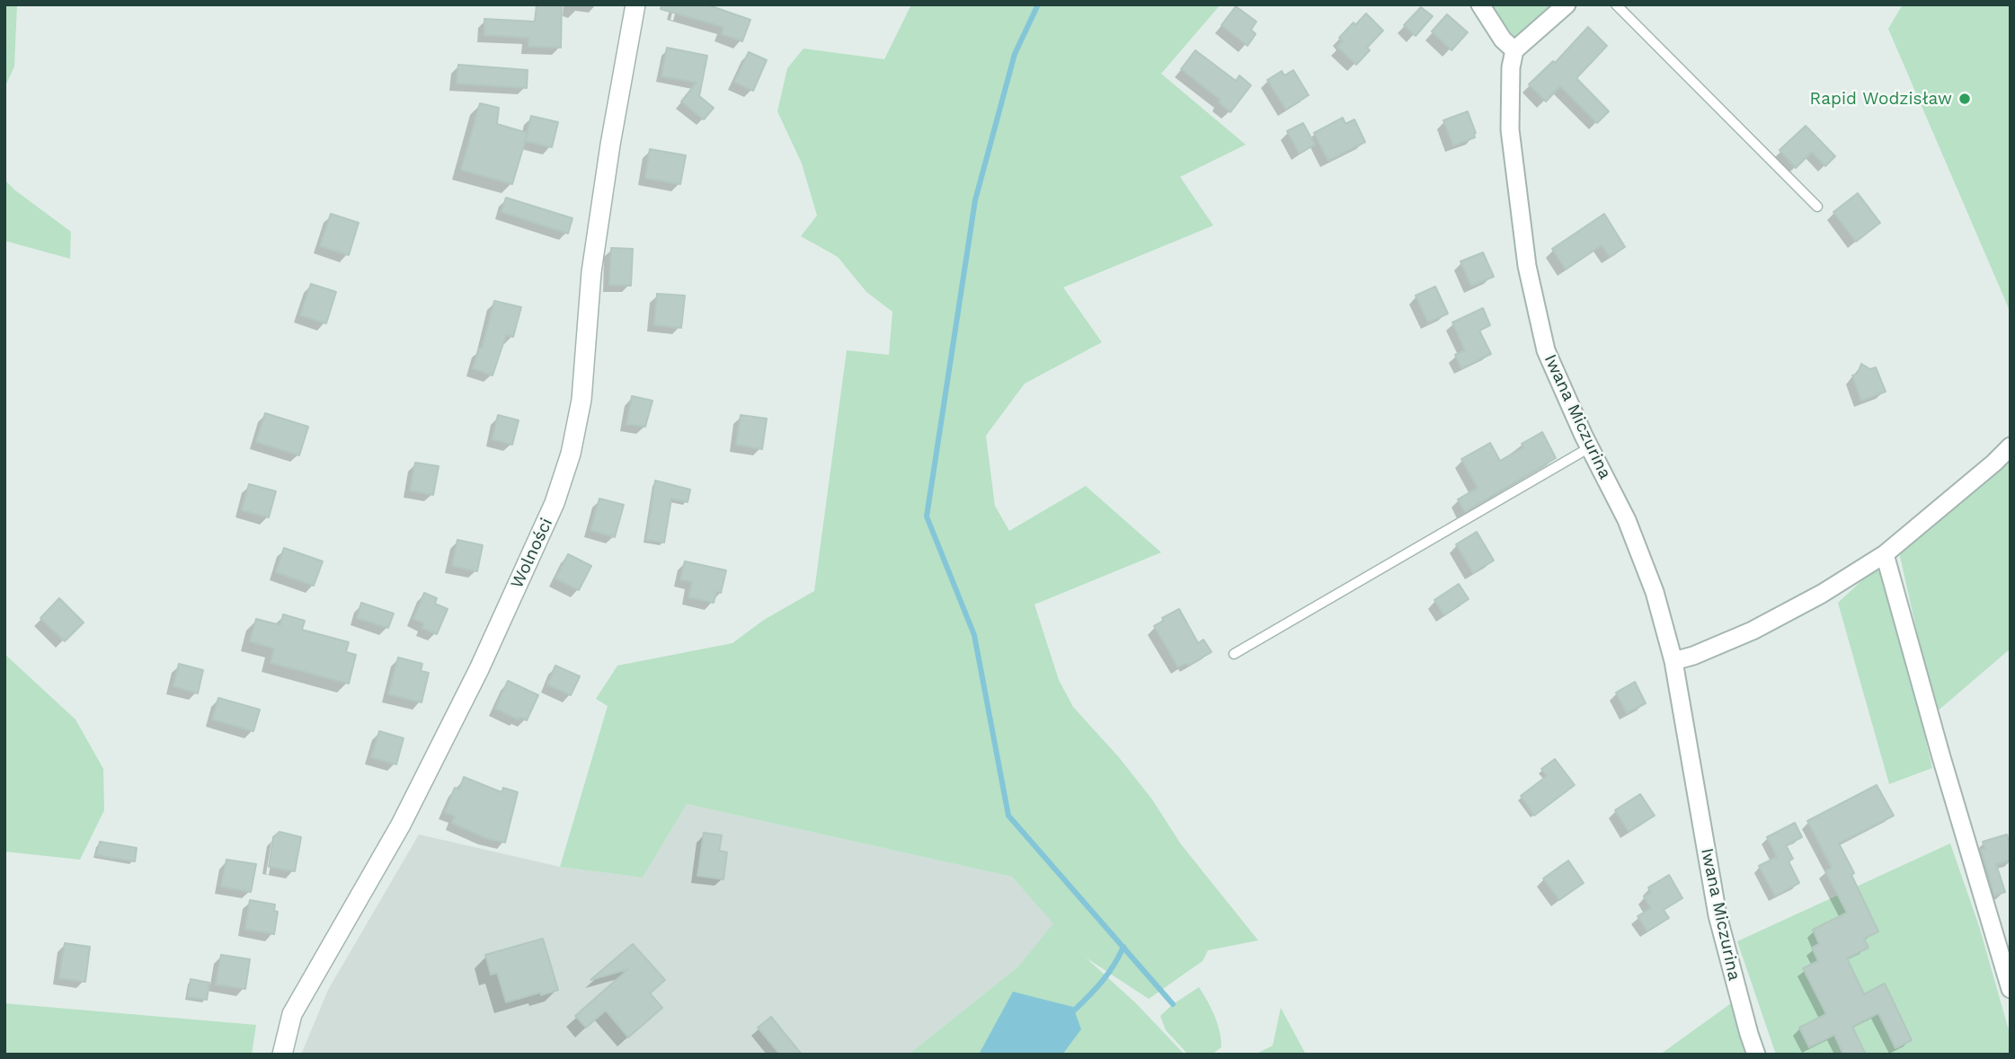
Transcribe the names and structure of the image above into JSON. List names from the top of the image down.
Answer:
{
  "streets": {
    "street": ["Iwana Miczurina", "Wolności"]
  },
  "places": ["Rapid Wodzisław"]
}
